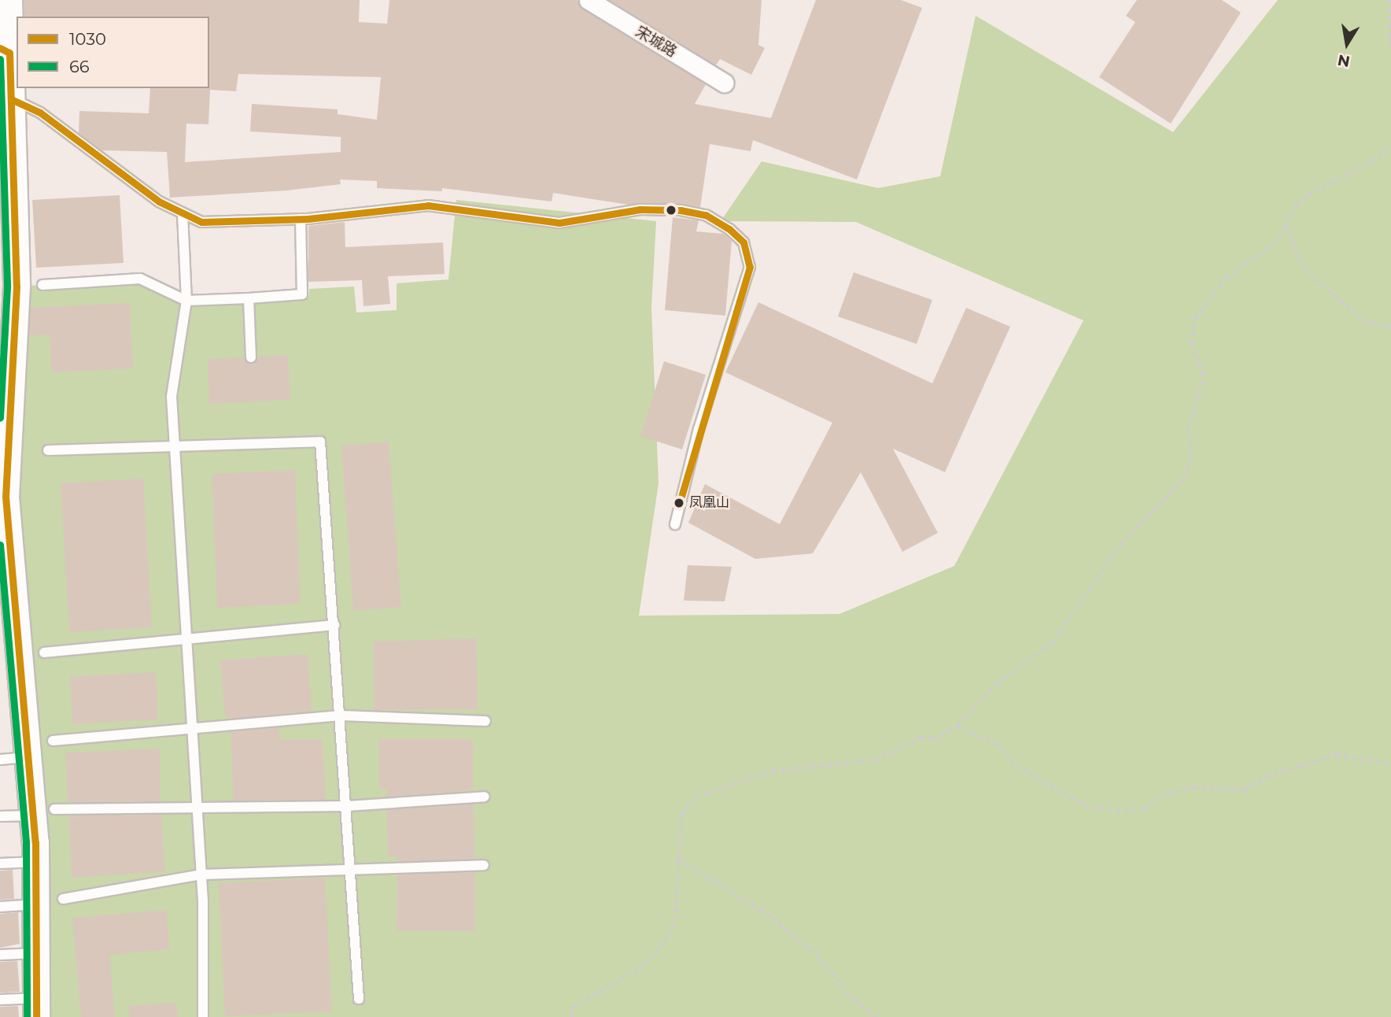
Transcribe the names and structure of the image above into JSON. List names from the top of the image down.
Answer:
{
  "streets": {
    "street": ["宋城路"]
  },
  "places": ["凤凰山"],
  "lines": ["transit line 1030", "transit line 66"],
  "legend": ["1030", "66"],
  "north": "bottom"
}
